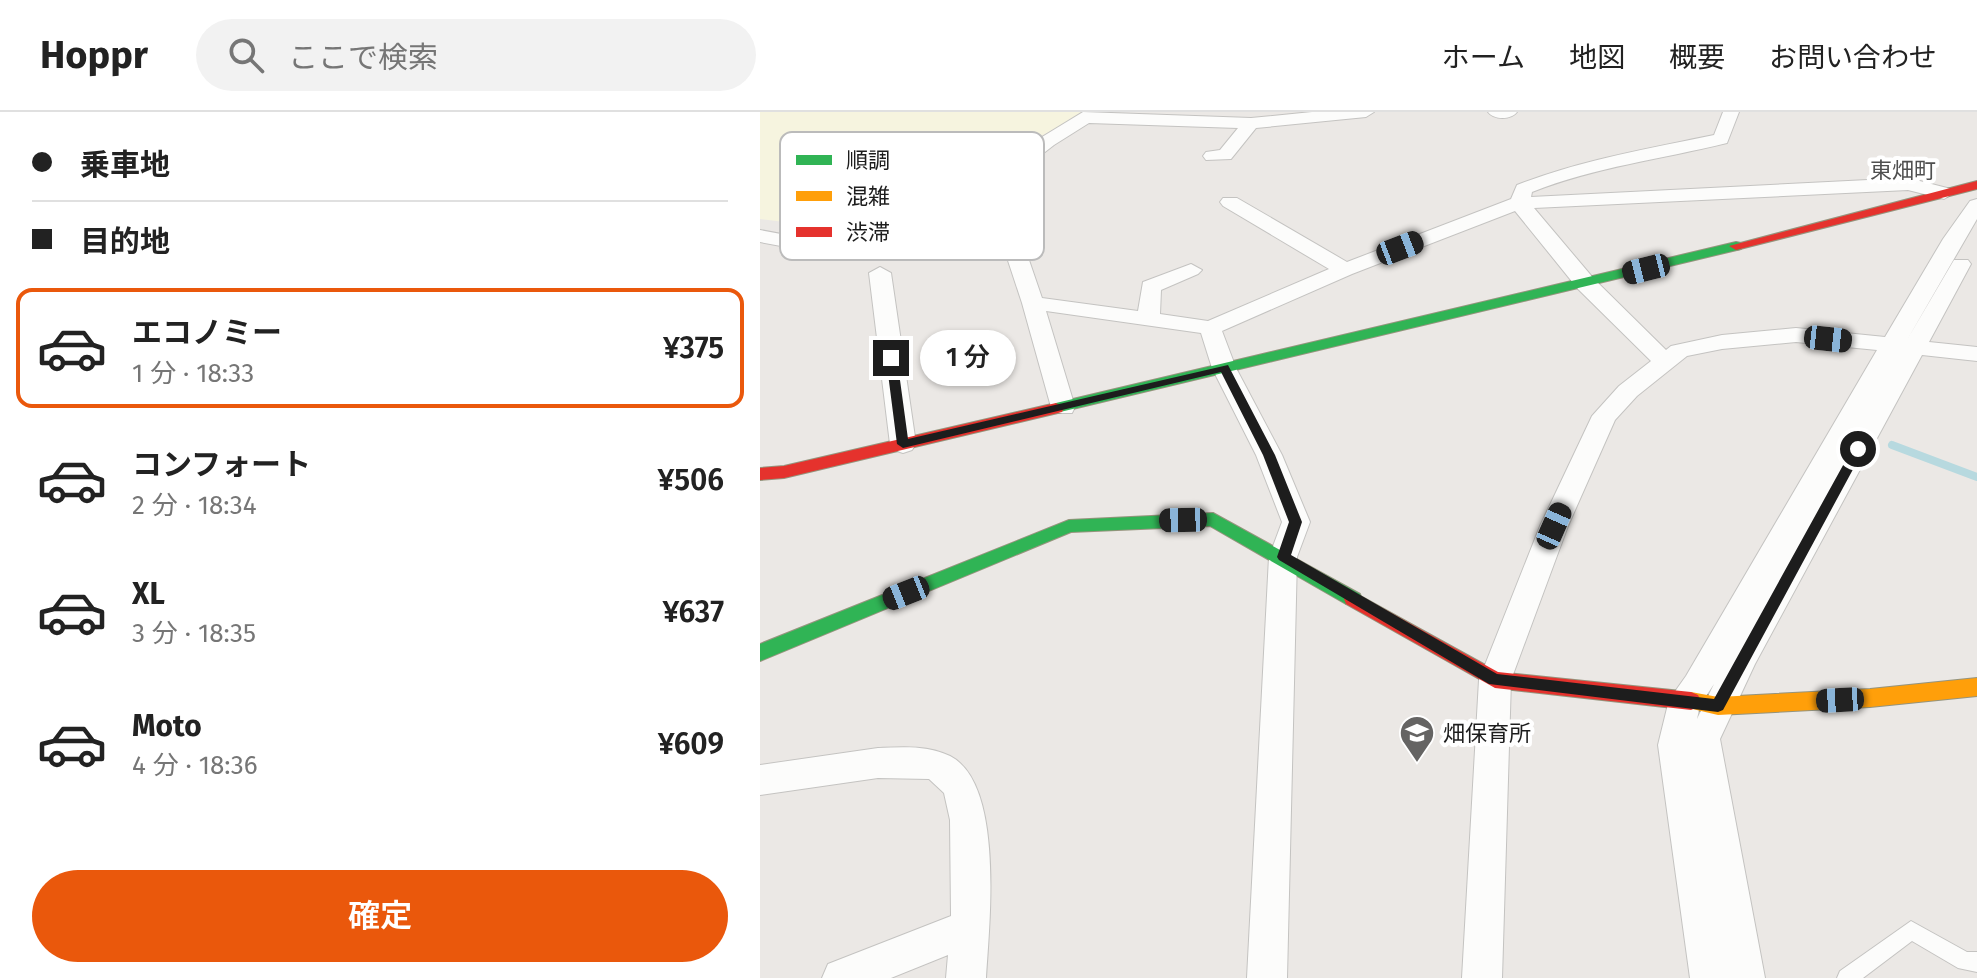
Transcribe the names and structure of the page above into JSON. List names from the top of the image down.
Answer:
{
  "districts": ["東畑町"],
  "places": {
    "school or university": ["畑保育所"]
  },
  "legend": ["順調", "混雑", "渋滞"],
  "page": {
    "header": "Hoppr",
    "search": "ここで検索",
    "nav": [
      "ホーム",
      "地図",
      "概要",
      "お問い合わせ"
    ],
    "banner": ["乗車地", "目的地"],
    "list": [
      {
        "name": "エコノミー",
        "note": "1 分 · 18:33",
        "value": "¥375"
      },
      {
        "name": "コンフォート",
        "note": "2 分 · 18:34",
        "value": "¥506"
      },
      {
        "name": "XL",
        "note": "3 分 · 18:35",
        "value": "¥637"
      },
      {
        "name": "Moto",
        "note": "4 分 · 18:36",
        "value": "¥609"
      }
    ],
    "bubble": "1 分",
    "buttons": "確定"
  }
}
